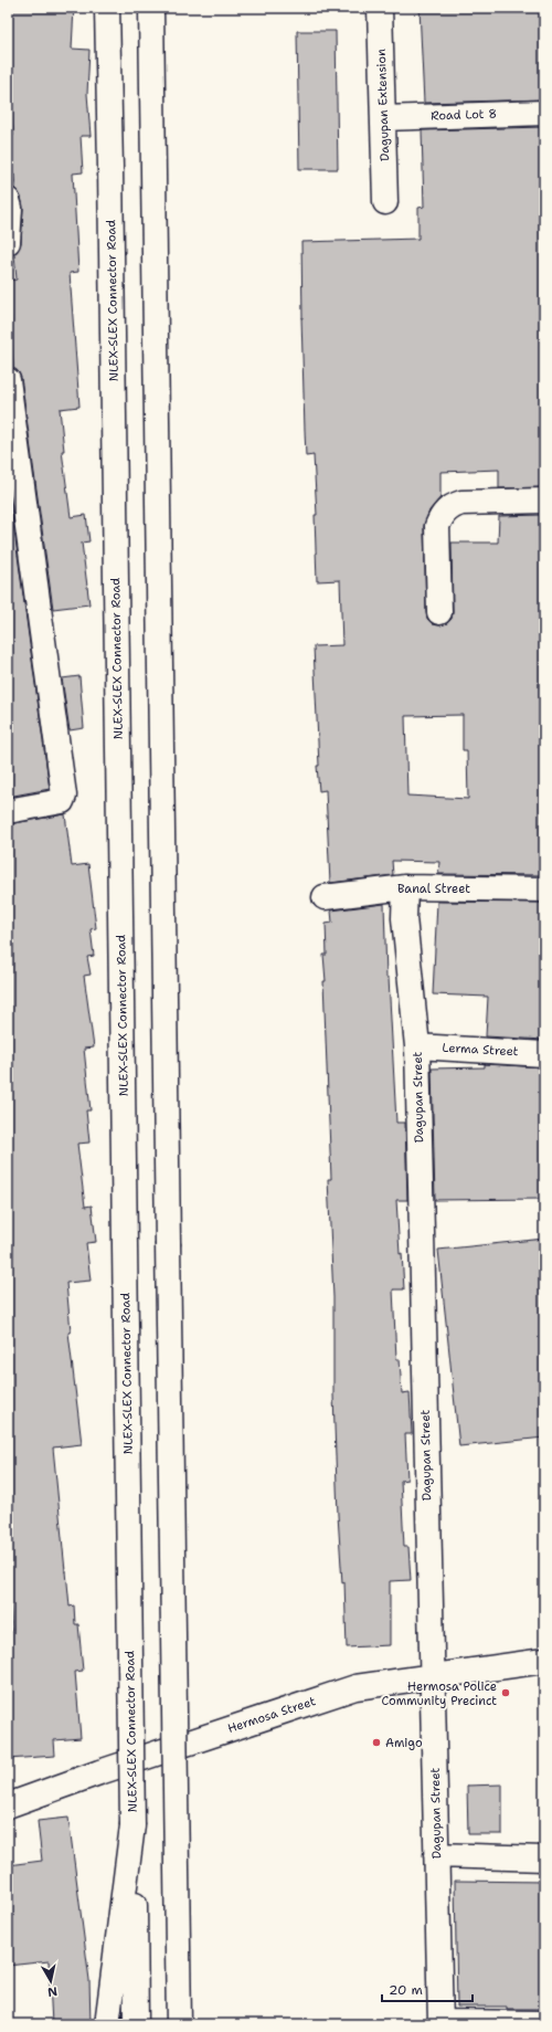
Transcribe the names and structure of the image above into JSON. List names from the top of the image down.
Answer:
{
  "streets": {
    "main road": [
      "Dagupan Extension",
      "Road Lot 8",
      "NLEX-SLEX Connector Road",
      "Banal Street",
      "Lerma Street",
      "Dagupan Street",
      "Hermosa Street"
    ]
  },
  "crossings": [
    ["Dagupan Extension", "Road Lot 8"],
    ["Banal Street", "Dagupan Street"],
    ["Lerma Street", "Dagupan Street"],
    ["Dagupan Street", "Hermosa Street"]
  ],
  "places": ["Hermosa Police Community Precinct", "Amigo"],
  "scale_bar": "20 m",
  "north": "bottom"
}
